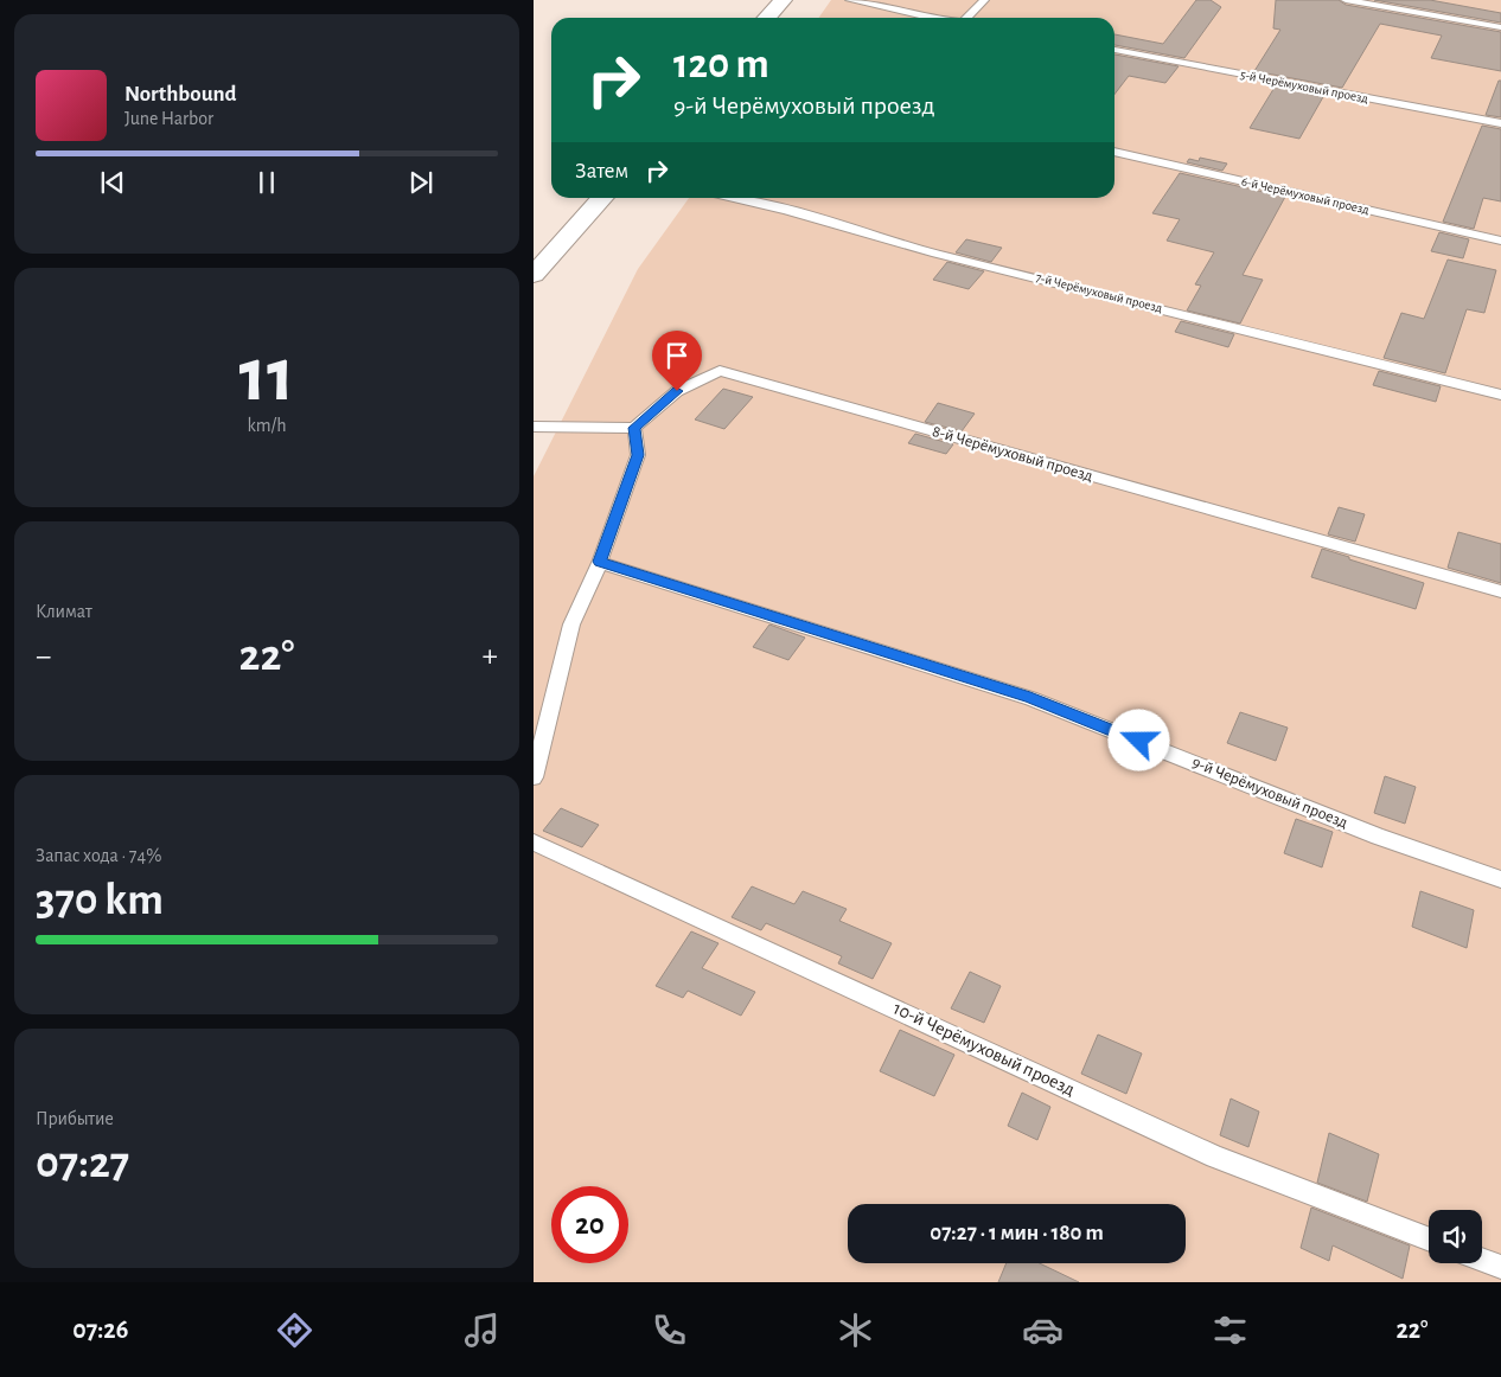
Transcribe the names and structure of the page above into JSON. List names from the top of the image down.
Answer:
{
  "streets": {
    "lane": [
      "5-й Черёмуховый проезд",
      "6-й Черёмуховый проезд",
      "7-й Черёмуховый проезд",
      "8-й Черёмуховый проезд",
      "9-й Черёмуховый проезд",
      "10-й Черёмуховый проезд"
    ]
  },
  "page": {
    "turn": ["120 m", "9-й Черёмуховый проезд"],
    "song": ["Northbound", "June Harbor"],
    "then": "Затем",
    "tile": [
      ["11", "km/h"],
      "Климат",
      ["Запас хода · 74%", "370 km"],
      ["Прибытие", "07:27"]
    ],
    "heat": ["−", "22°", "+"],
    "limit": "20",
    "trip": "07:27 · 1 мин · 180 m",
    "tabs": ["07:26", "22°"]
  }
}
